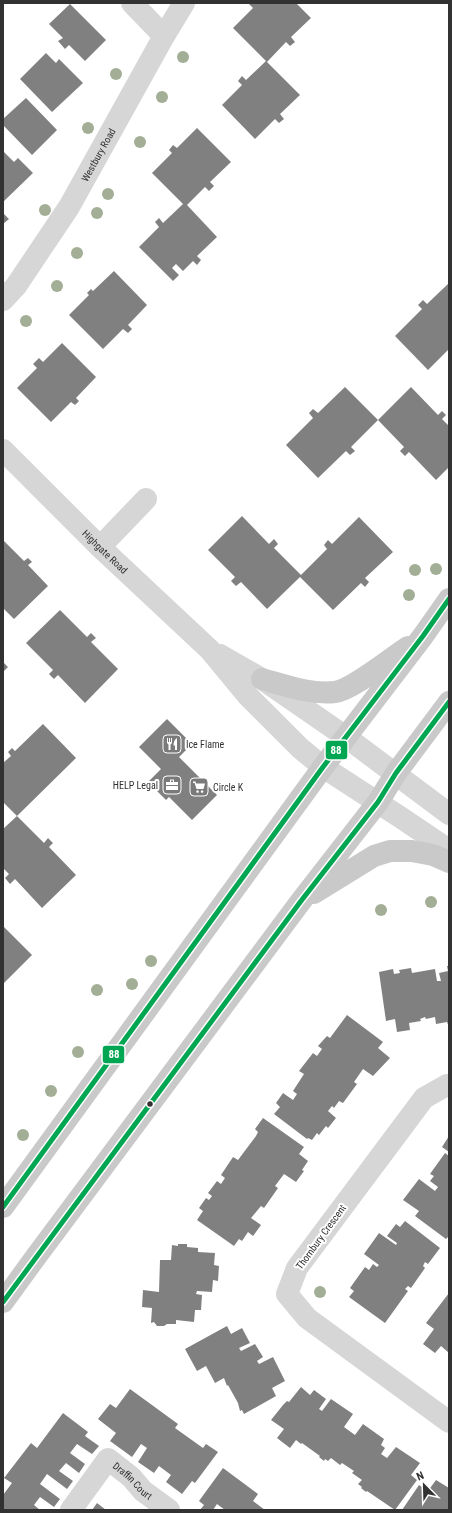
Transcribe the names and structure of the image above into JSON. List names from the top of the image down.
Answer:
{
  "streets": {
    "street": [
      "Westbury Road",
      "Highgate Road",
      "Thornbury Crescent",
      "Draffin Court"
    ]
  },
  "places": {
    "restaurant": ["Ice Flame"],
    "office": ["HELP Legal"],
    "supermarket": ["Circle K"]
  },
  "lines": ["transit line 88"],
  "north": "top left"
}
